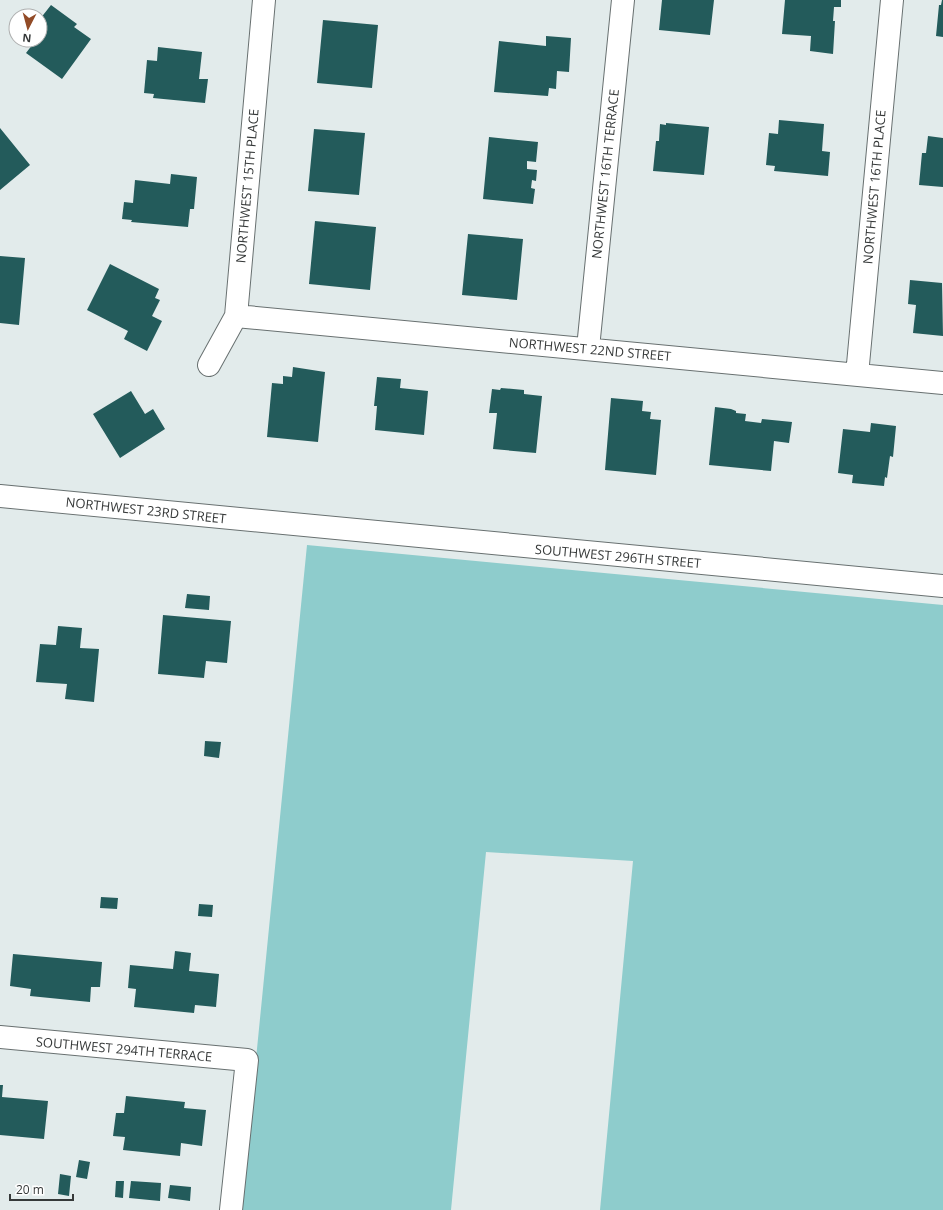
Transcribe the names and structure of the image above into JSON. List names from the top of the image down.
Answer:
{
  "streets": {
    "street": [
      "NORTHWEST 16TH TERRACE",
      "NORTHWEST 15TH PLACE",
      "NORTHWEST 16TH PLACE",
      "NORTHWEST 22ND STREET",
      "NORTHWEST 23RD STREET",
      "SOUTHWEST 296TH STREET",
      "SOUTHWEST 294TH TERRACE"
    ]
  },
  "crossings": [
    ["NORTHWEST 16TH TERRACE", "NORTHWEST 22ND STREET"],
    ["NORTHWEST 15TH PLACE", "NORTHWEST 22ND STREET"],
    ["NORTHWEST 16TH PLACE", "NORTHWEST 22ND STREET"],
    ["NORTHWEST 23RD STREET", "SOUTHWEST 296TH STREET"]
  ],
  "scale_bar": "20 m",
  "north": "bottom"
}
